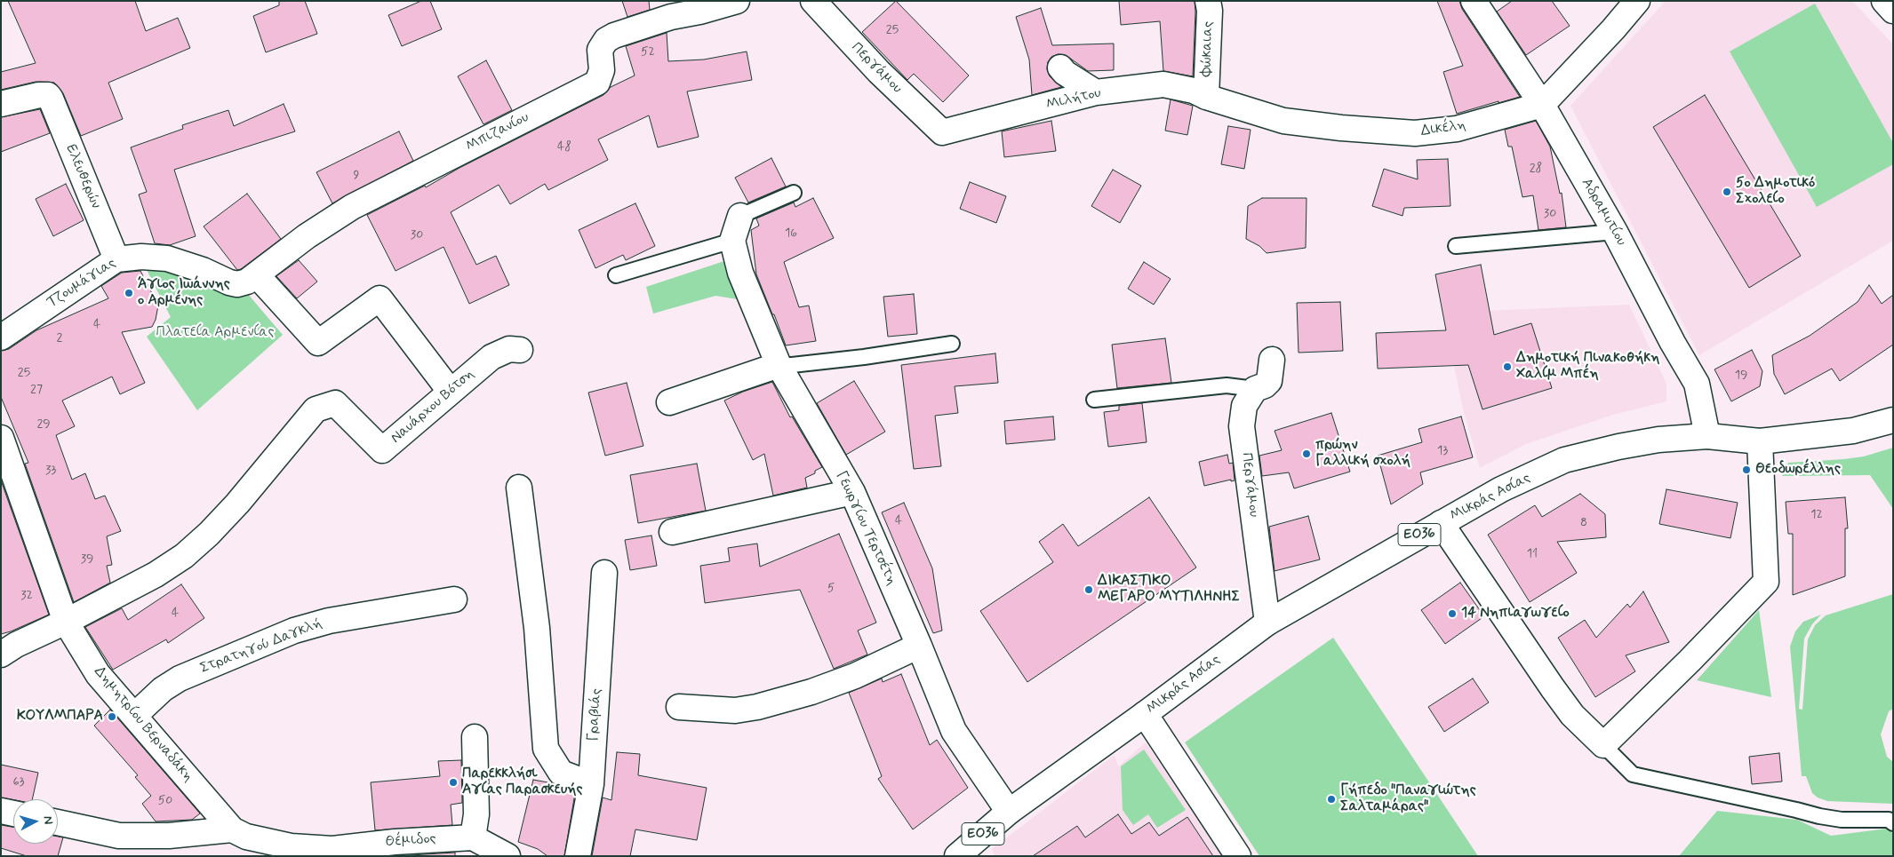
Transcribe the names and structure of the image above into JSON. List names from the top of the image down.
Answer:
{
  "streets": {
    "street": [
      "Φώκαιας",
      "Περγάμου",
      "Μιλήτου",
      "Δικέλη",
      "Μπιζανίου",
      "Ελευθερών",
      "Αδραμυτίου",
      "Τζουμάγιας",
      "Ναυάρχου Βότση",
      "Μικράς Ασίας",
      "Γεωργίου Τερτσέτη",
      "ΕΟ36",
      "Στρατηγού Δαγκλή",
      "Γραβιάς",
      "Δημητρίου Βερναδάκη",
      "Θέμιδος"
    ]
  },
  "crossings": [
    ["Φώκαιας", "Μιλήτου"],
    ["Φώκαιας", "Δικέλη"],
    ["Περγάμου", "Μιλήτου"],
    ["Περγάμου", "Μικράς Ασίας"],
    ["Μιλήτου", "Δικέλη"],
    ["Δικέλη", "Αδραμυτίου"],
    ["Μπιζανίου", "Τζουμάγιας"],
    ["Ελευθερών", "Τζουμάγιας"],
    ["Αδραμυτίου", "Μικράς Ασίας"],
    ["Ναυάρχου Βότση", "Δημητρίου Βερναδάκη"],
    ["Μικράς Ασίας", "Γεωργίου Τερτσέτη"],
    ["Μικράς Ασίας", "ΕΟ36"],
    ["Γεωργίου Τερτσέτη", "ΕΟ36"],
    ["Στρατηγού Δαγκλή", "Δημητρίου Βερναδάκη"],
    ["Δημητρίου Βερναδάκη", "Θέμιδος"]
  ],
  "parks": ["Πλατεία Αρμενίας"],
  "places": [
    "5ο Δημοτικό Σχολείο",
    "Άγιος Ιωάννης ο Αρμένης",
    "Δημοτική Πινακοθήκη Χαλίμ Μπέη",
    "πρώην Γαλλική σχολή",
    "Θεοδωρέλλης",
    "ΔΙΚΑΣΤΙΚΟ ΜΕΓΑΡΟ ΜΥΤΙΛΗΝΗΣ",
    "14 Νηπιαγωγείο",
    "ΚΟΥΛΜΠΑΡΑ",
    "Παρεκκλήσι Αγίας Παρασκευής",
    "Γήπεδο \"Παναγιώτης Σαλταμάρας\""
  ],
  "house_numbers": [
    "25",
    "52",
    "48",
    "28",
    "9",
    "30",
    "16",
    "30",
    "4",
    "2",
    "25",
    "19",
    "27",
    "29",
    "13",
    "33",
    "12",
    "4",
    "8",
    "11",
    "39",
    "5",
    "32",
    "4",
    "63",
    "50"
  ],
  "north": "right"
}
